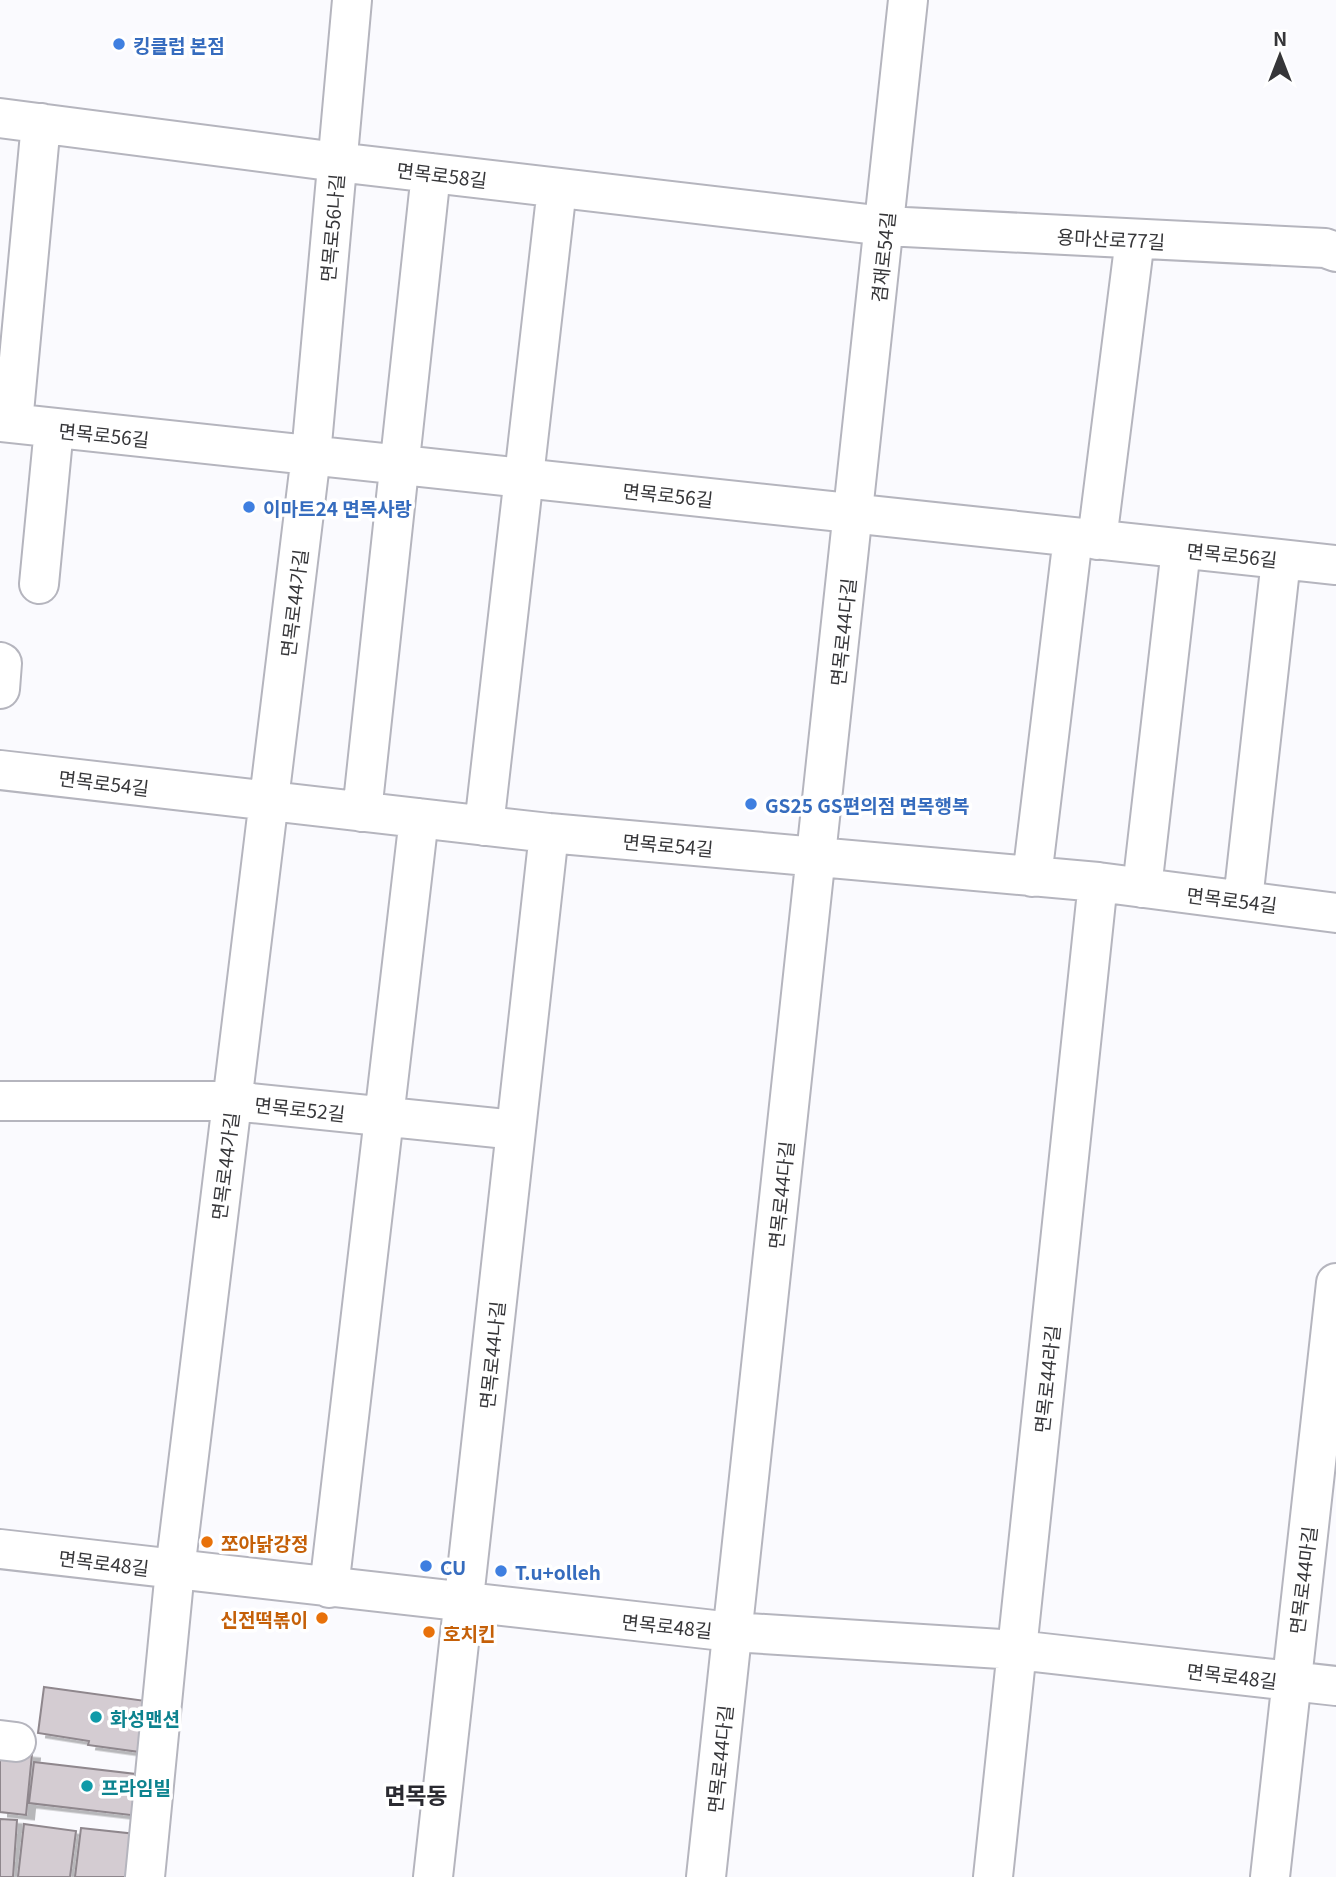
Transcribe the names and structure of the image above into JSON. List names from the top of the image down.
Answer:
{
  "streets": {
    "street": [
      "면목로58길",
      "면목로56나길",
      "용마산로77길",
      "겸재로54길",
      "면목로56길",
      "면목로44가길",
      "면목로44다길",
      "면목로54길",
      "면목로52길",
      "면목로44나길",
      "면목로44라길",
      "면목로48길",
      "면목로44마길"
    ]
  },
  "crossings": [
    ["면목로58길", "면목로56나길"],
    ["면목로58길", "용마산로77길"],
    ["면목로58길", "겸재로54길"],
    ["면목로56나길", "면목로56길"],
    ["면목로56나길", "면목로44가길"],
    ["용마산로77길", "겸재로54길"],
    ["겸재로54길", "면목로56길"],
    ["겸재로54길", "면목로44다길"],
    ["면목로56길", "면목로44가길"],
    ["면목로56길", "면목로44다길"],
    ["면목로44가길", "면목로54길"],
    ["면목로44가길", "면목로52길"],
    ["면목로44가길", "면목로48길"],
    ["면목로44다길", "면목로54길"],
    ["면목로44다길", "면목로48길"],
    ["면목로54길", "면목로44나길"],
    ["면목로54길", "면목로44라길"],
    ["면목로52길", "면목로44나길"],
    ["면목로44나길", "면목로48길"],
    ["면목로44라길", "면목로48길"],
    ["면목로48길", "면목로44마길"]
  ],
  "districts": ["면목동"],
  "places": [
    "킹클럽 본점",
    "이마트24 면목사랑",
    "GS25 GS편의점 면목행복",
    "쪼아닭강정",
    "CU",
    "T.u+olleh",
    "신전떡볶이",
    "호치킨",
    "화성맨션",
    "프라임빌"
  ],
  "north": "top"
}
